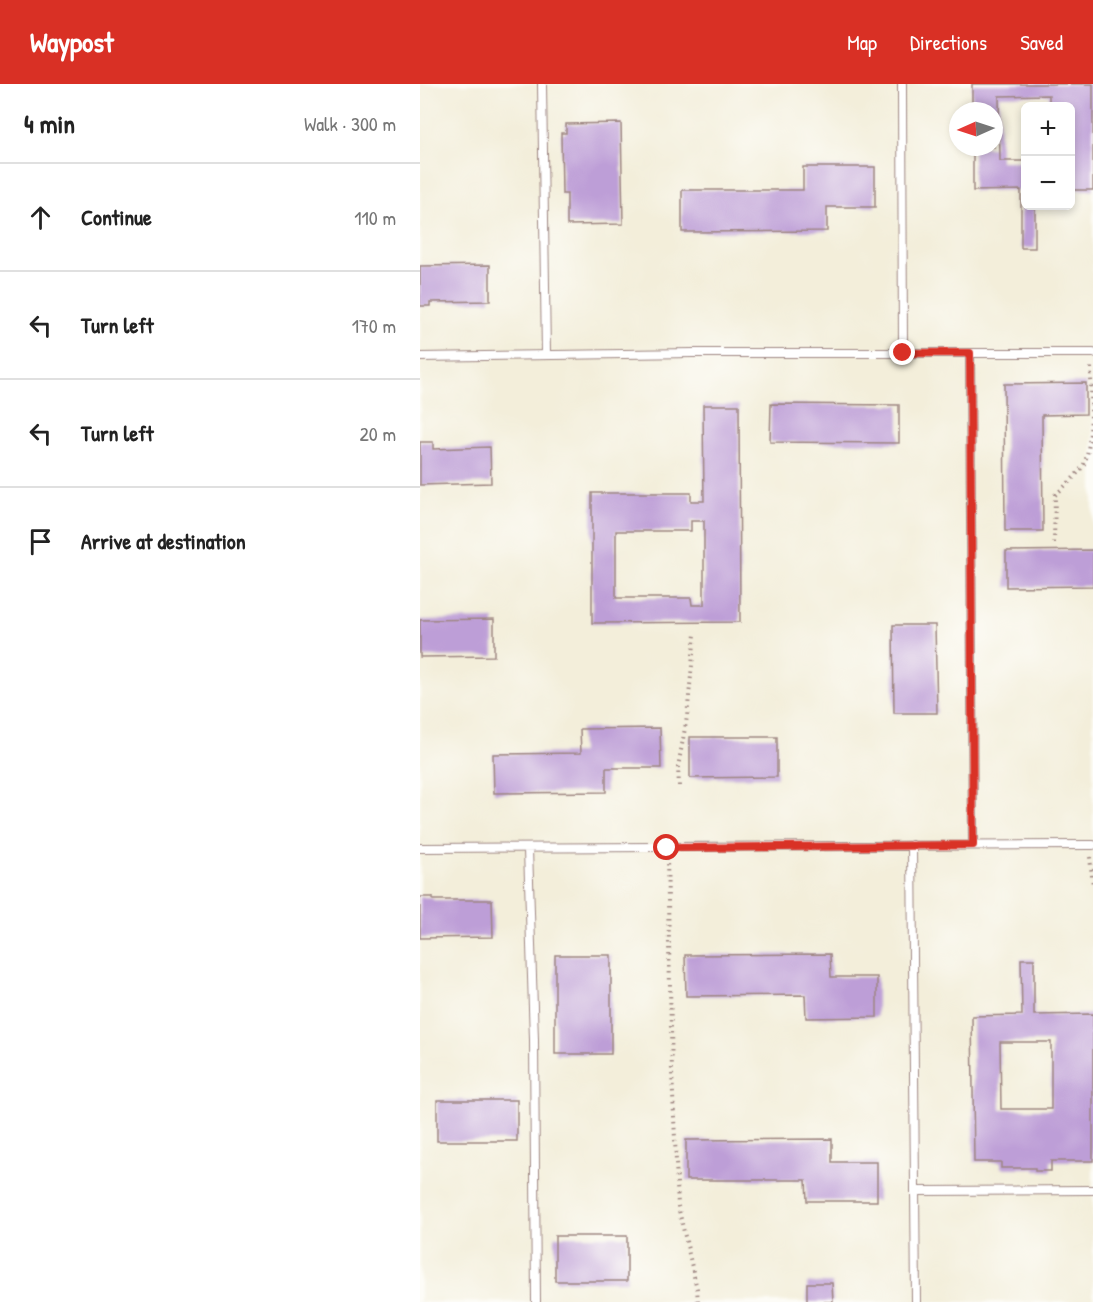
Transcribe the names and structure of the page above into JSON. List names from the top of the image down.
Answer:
{
  "north": "left",
  "page": {
    "header": "Waypost",
    "nav": ["Map", "Directions", "Saved"],
    "heading": ["4 min", "Walk · 300 m"],
    "map_buttons": ["+", "−"],
    "list": [
      ["Continue", "110 m"],
      ["Turn left", "170 m"],
      ["Turn left", "20 m"],
      "Arrive at destination"
    ]
  }
}
